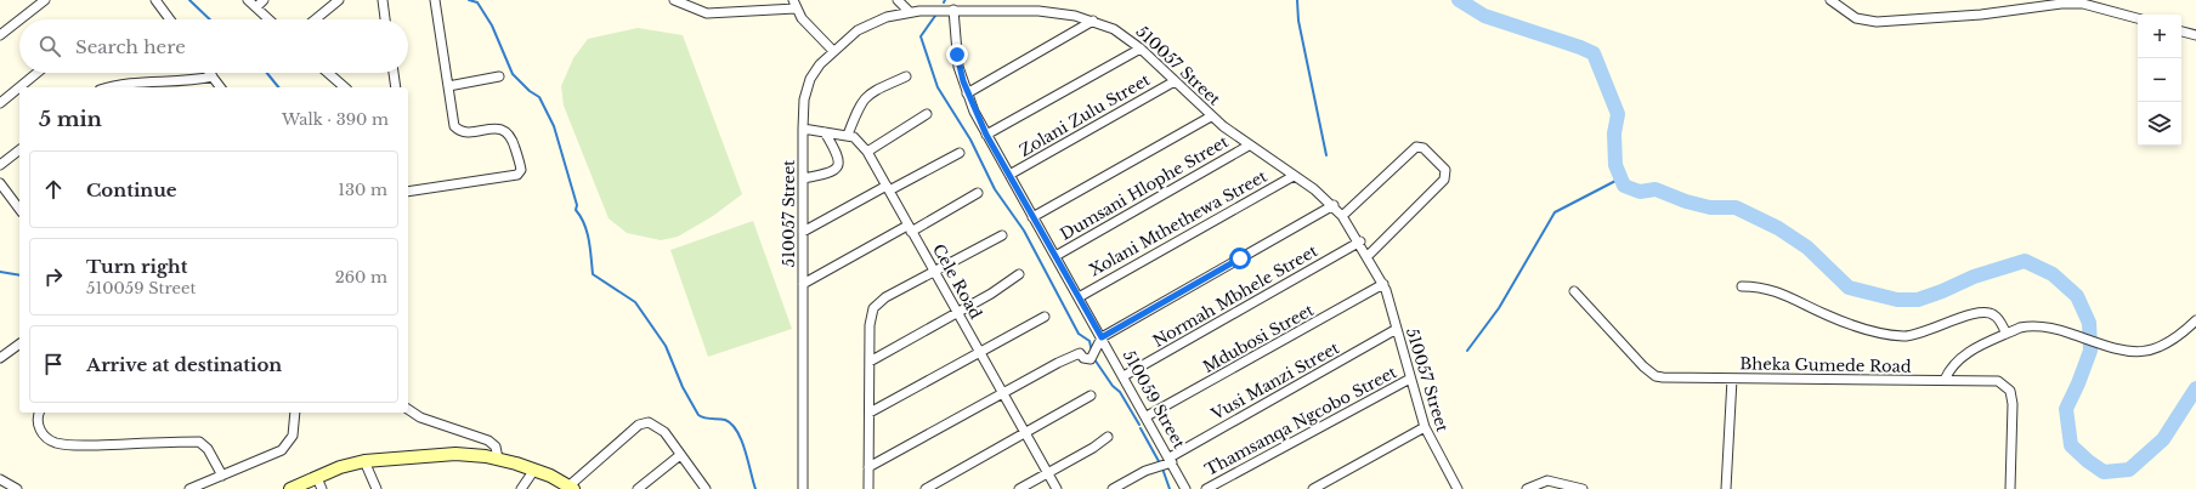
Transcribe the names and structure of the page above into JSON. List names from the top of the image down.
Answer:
{
  "streets": {
    "street": [
      "510057 Street",
      "Zolani Zulu Street",
      "Dumsani Hlophe Street",
      "Xolani Mthethewa Street",
      "Cele Road",
      "Normah Mbhele Street",
      "Mdubosi Street",
      "Bheka Gumede Road",
      "Vusi Manzi Street",
      "510059 Street",
      "Thamsanqa Ngcobo Street"
    ]
  },
  "crossings": [
    ["510057 Street", "Zolani Zulu Street"],
    ["510057 Street", "Dumsani Hlophe Street"],
    ["510057 Street", "Xolani Mthethewa Street"],
    ["510057 Street", "Normah Mbhele Street"],
    ["510057 Street", "Mdubosi Street"],
    ["510057 Street", "Vusi Manzi Street"],
    ["510057 Street", "510059 Street"],
    ["510057 Street", "Thamsanqa Ngcobo Street"],
    ["Zolani Zulu Street", "510059 Street"],
    ["Dumsani Hlophe Street", "510059 Street"],
    ["Xolani Mthethewa Street", "510059 Street"],
    ["Normah Mbhele Street", "510059 Street"],
    ["Mdubosi Street", "510059 Street"],
    ["Vusi Manzi Street", "510059 Street"]
  ],
  "page": {
    "map_buttons": ["+", "−"],
    "search": "Search here",
    "heading": ["5 min", "Walk · 390 m"],
    "list": [
      ["Continue", "130 m"],
      ["Turn right", "510059 Street", "260 m"],
      "Arrive at destination"
    ]
  }
}
